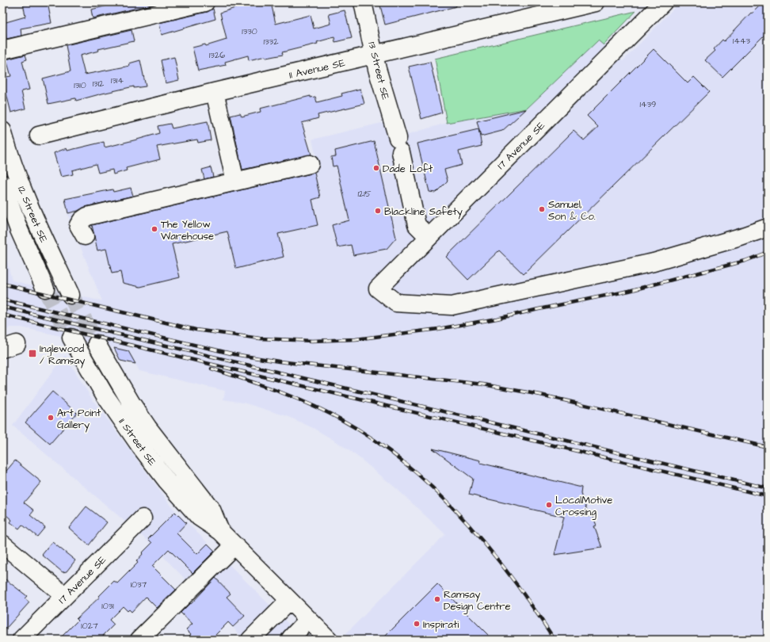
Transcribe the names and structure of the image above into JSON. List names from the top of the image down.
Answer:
{
  "streets": {
    "street": [
      "11 Avenue SE",
      "13 Street SE",
      "17 Avenue SE",
      "12 Street SE",
      "11 Street SE"
    ]
  },
  "crossings": [
    ["11 Avenue SE", "13 Street SE"],
    ["13 Street SE", "17 Avenue SE"]
  ],
  "places": {
    "other": [
      "Dade Loft",
      "Samuel, Son & Co.",
      "Blackline Safety",
      "The Yellow Warehouse",
      "Art Point Gallery",
      "LocalMotive Crossing",
      "Ramsay Design Centre",
      "Inspirati"
    ],
    "transit": ["Inglewood / Ramsay"]
  },
  "house_numbers": [
    "1330",
    "1443",
    "1332",
    "1326",
    "1314",
    "1312",
    "1310",
    "1439",
    "1215",
    "1037",
    "1031",
    "1027"
  ]
}
